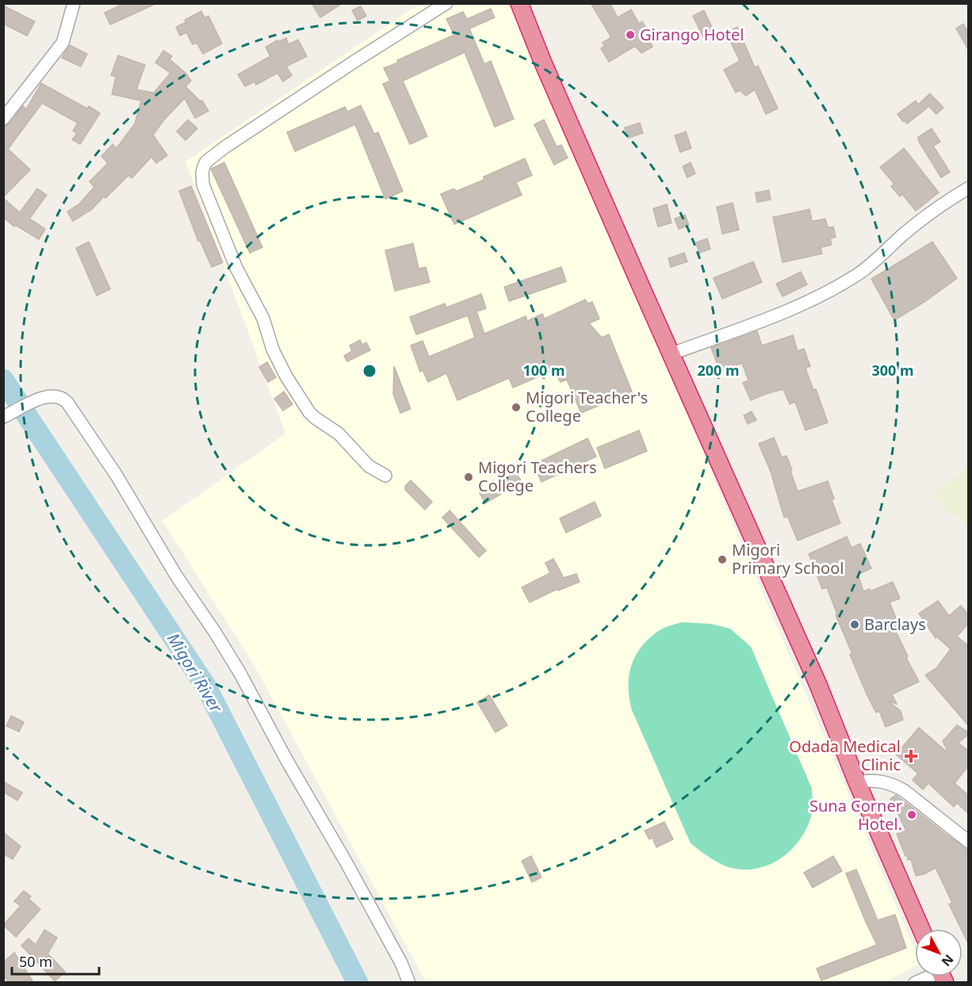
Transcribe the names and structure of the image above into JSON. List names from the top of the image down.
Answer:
{
  "water": ["Migori River"],
  "places": {
    "other": [
      "Girango Hotel",
      "Migori Teacher's College",
      "Migori Teachers College",
      "Migori Primary School",
      "Barclays",
      "Suna Corner Hotel."
    ],
    "health": ["Odada Medical Clinic"]
  },
  "scale_bar": "50 m",
  "north": "bottom right",
  "rings": ["100 m", "200 m", "300 m"]
}
